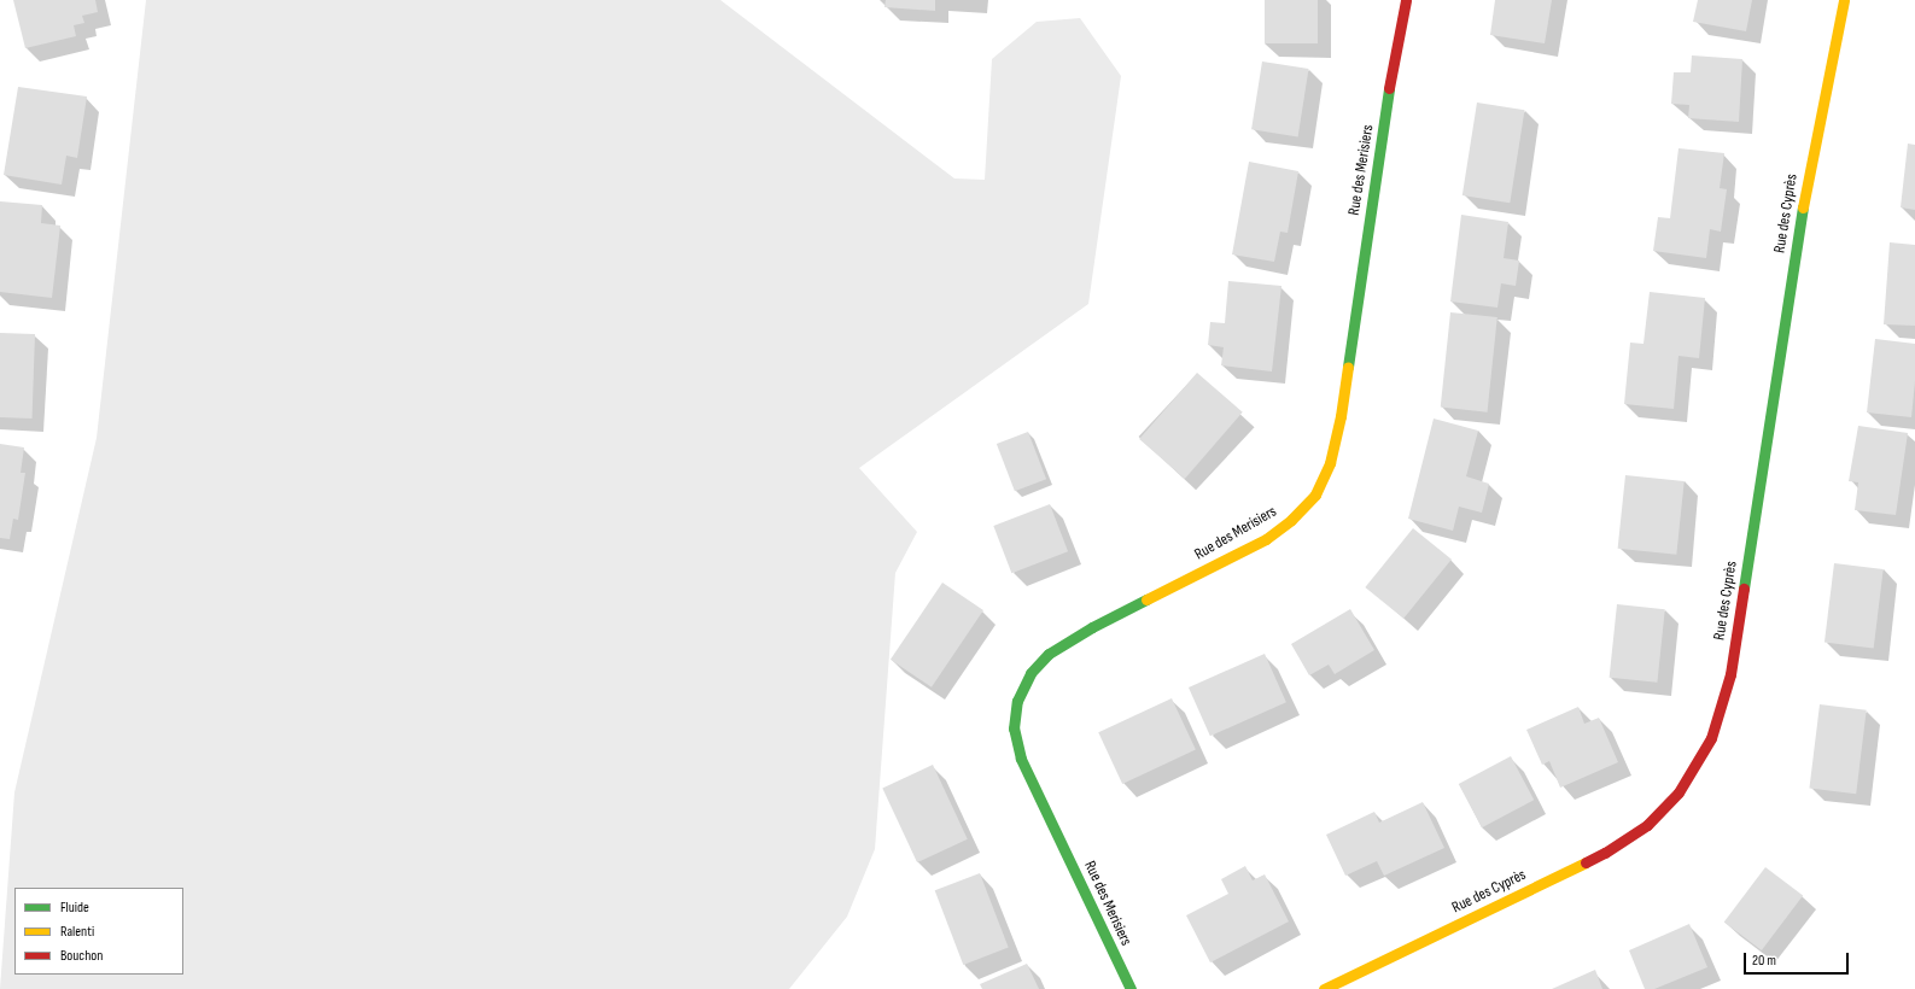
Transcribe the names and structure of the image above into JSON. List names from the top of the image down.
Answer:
{
  "streets": {
    "street": ["Rue des Merisiers", "Rue des Cyprès"]
  },
  "legend": ["Fluide", "Ralenti", "Bouchon"],
  "scale_bar": "20 m"
}
